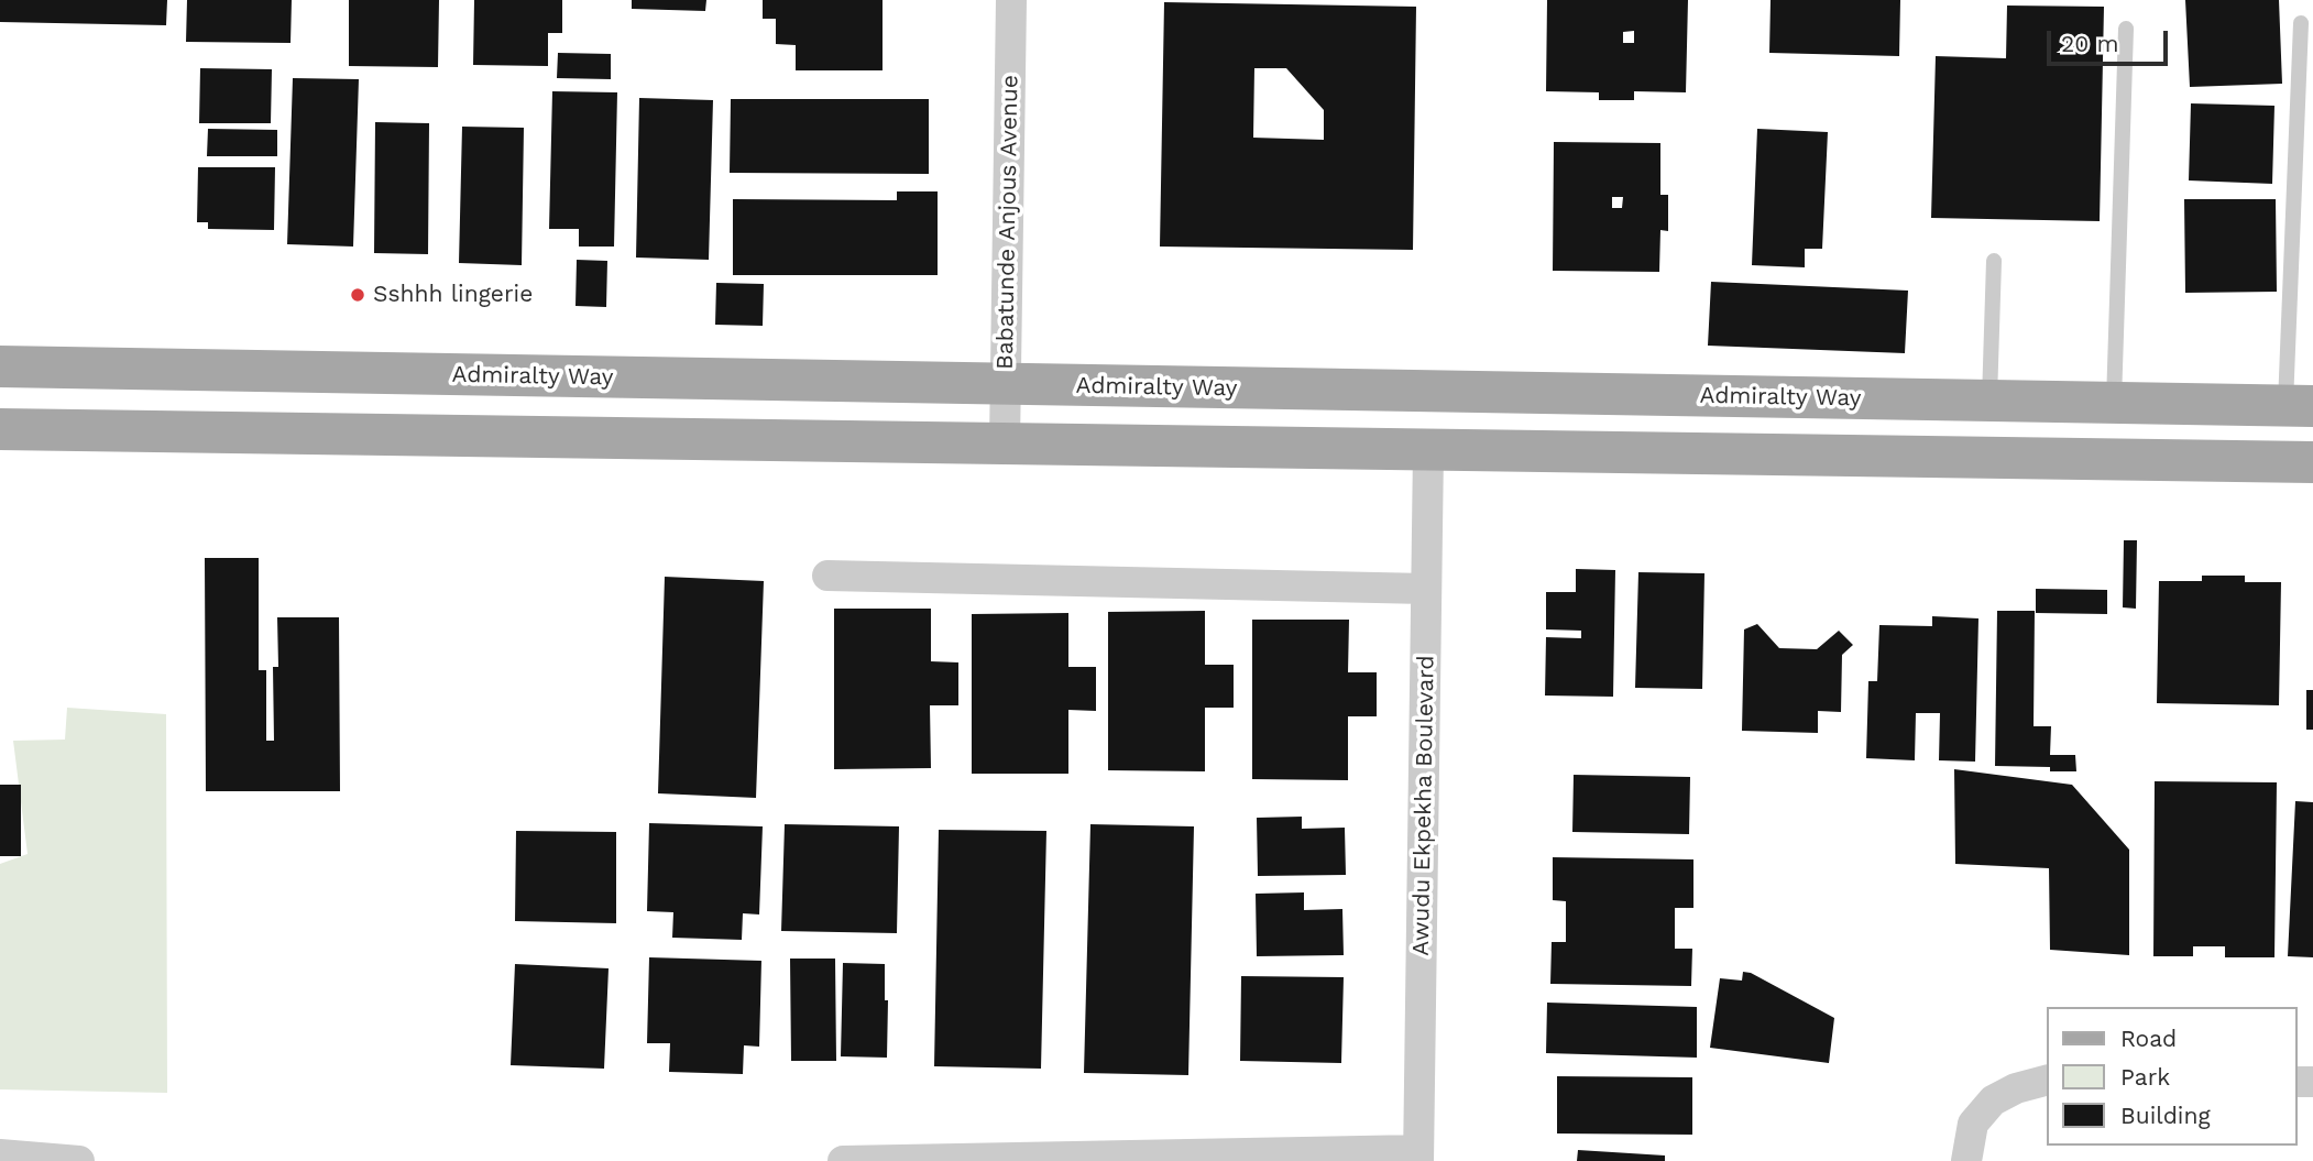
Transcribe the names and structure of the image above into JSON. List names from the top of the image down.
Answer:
{
  "streets": {
    "main road": ["Admiralty Way"],
    "street": ["Babatunde Anjous Avenue", "Awudu Ekpekha Boulevard"]
  },
  "crossings": [
    ["Babatunde Anjous Avenue", "Admiralty Way"]
  ],
  "places": ["Sshhh lingerie"],
  "legend": ["Road", "Park", "Building"],
  "scale_bar": "20 m"
}
